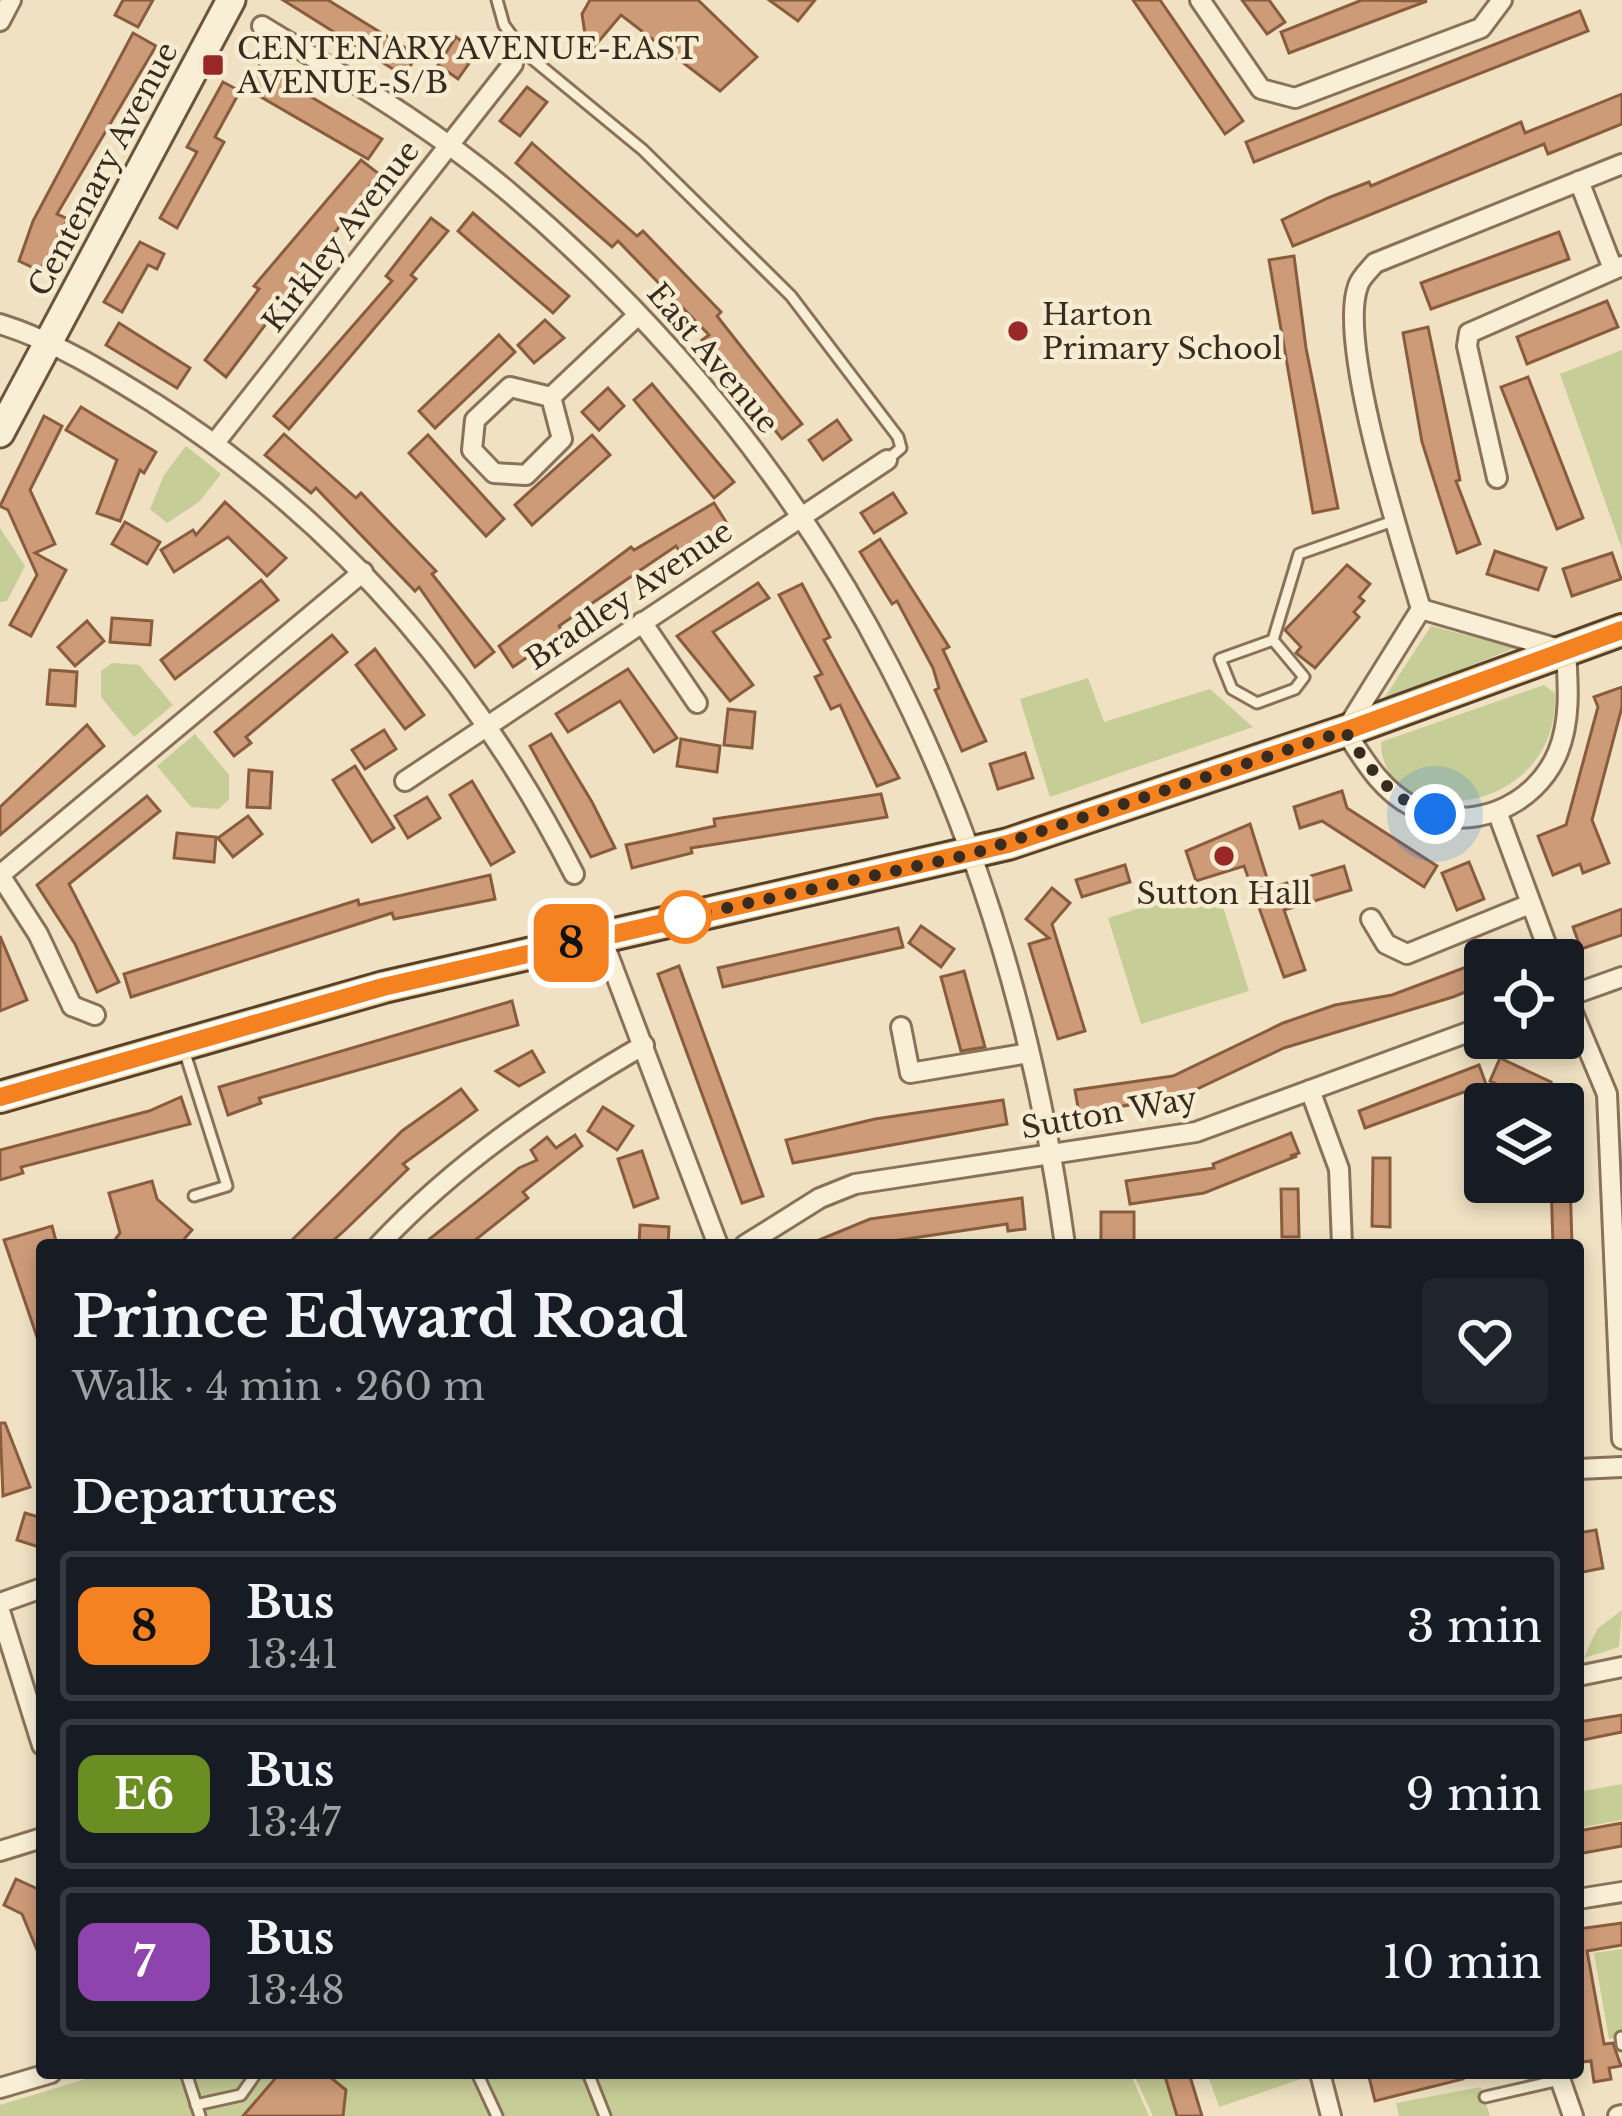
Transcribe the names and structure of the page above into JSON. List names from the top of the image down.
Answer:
{
  "streets": {
    "street": [
      "Centenary Avenue",
      "Kirkley Avenue",
      "East Avenue",
      "Bradley Avenue",
      "Sutton Way"
    ]
  },
  "crossings": [
    ["Kirkley Avenue", "East Avenue"],
    ["East Avenue", "Bradley Avenue"],
    ["East Avenue", "Sutton Way"]
  ],
  "places": {
    "transit": ["CENTENARY AVENUE-EAST AVENUE-S/B"],
    "other": ["Harton Primary School", "Sutton Hall"]
  },
  "lines": ["bus line 8"],
  "page": {
    "on_map": "8",
    "heading": [
      ["Prince Edward Road", "Walk · 4 min · 260 m"],
      "Departures"
    ],
    "list": [
      {
        "mark": "8",
        "name": "Bus",
        "note": "13:41",
        "value": "3 min"
      },
      {
        "mark": "E6",
        "name": "Bus",
        "note": "13:47",
        "value": "9 min"
      },
      {
        "mark": "7",
        "name": "Bus",
        "note": "13:48",
        "value": "10 min"
      }
    ]
  }
}
